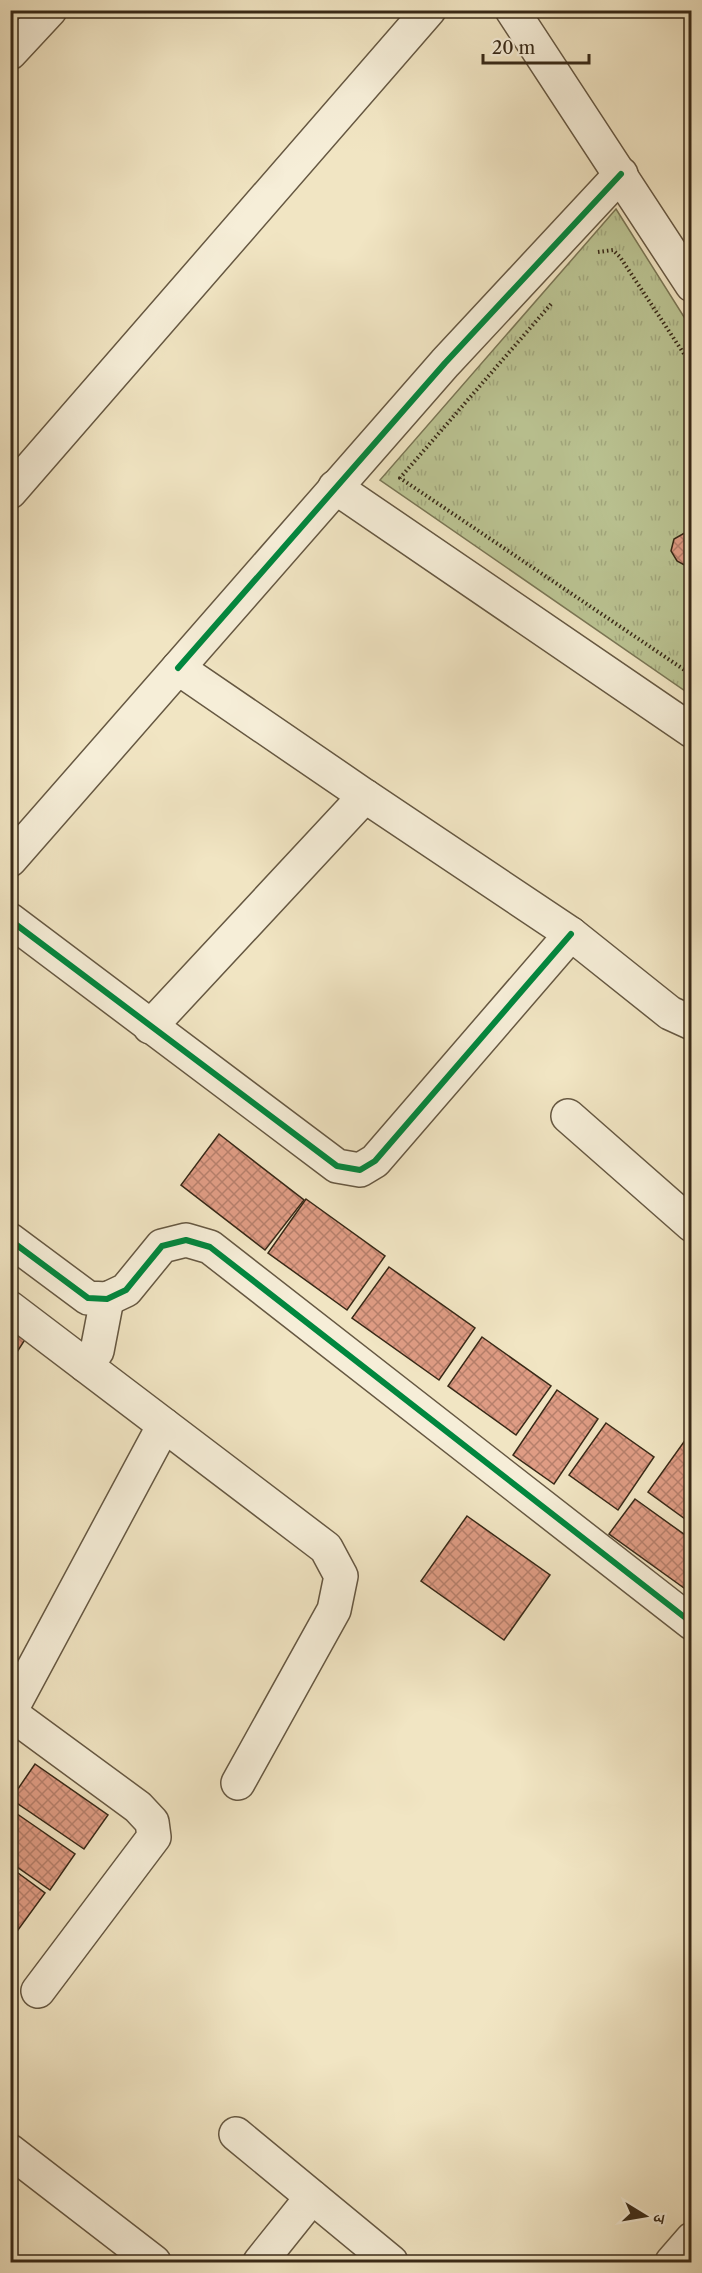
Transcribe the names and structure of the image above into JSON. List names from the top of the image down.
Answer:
{
  "scale_bar": "20 m",
  "north": "right"
}
